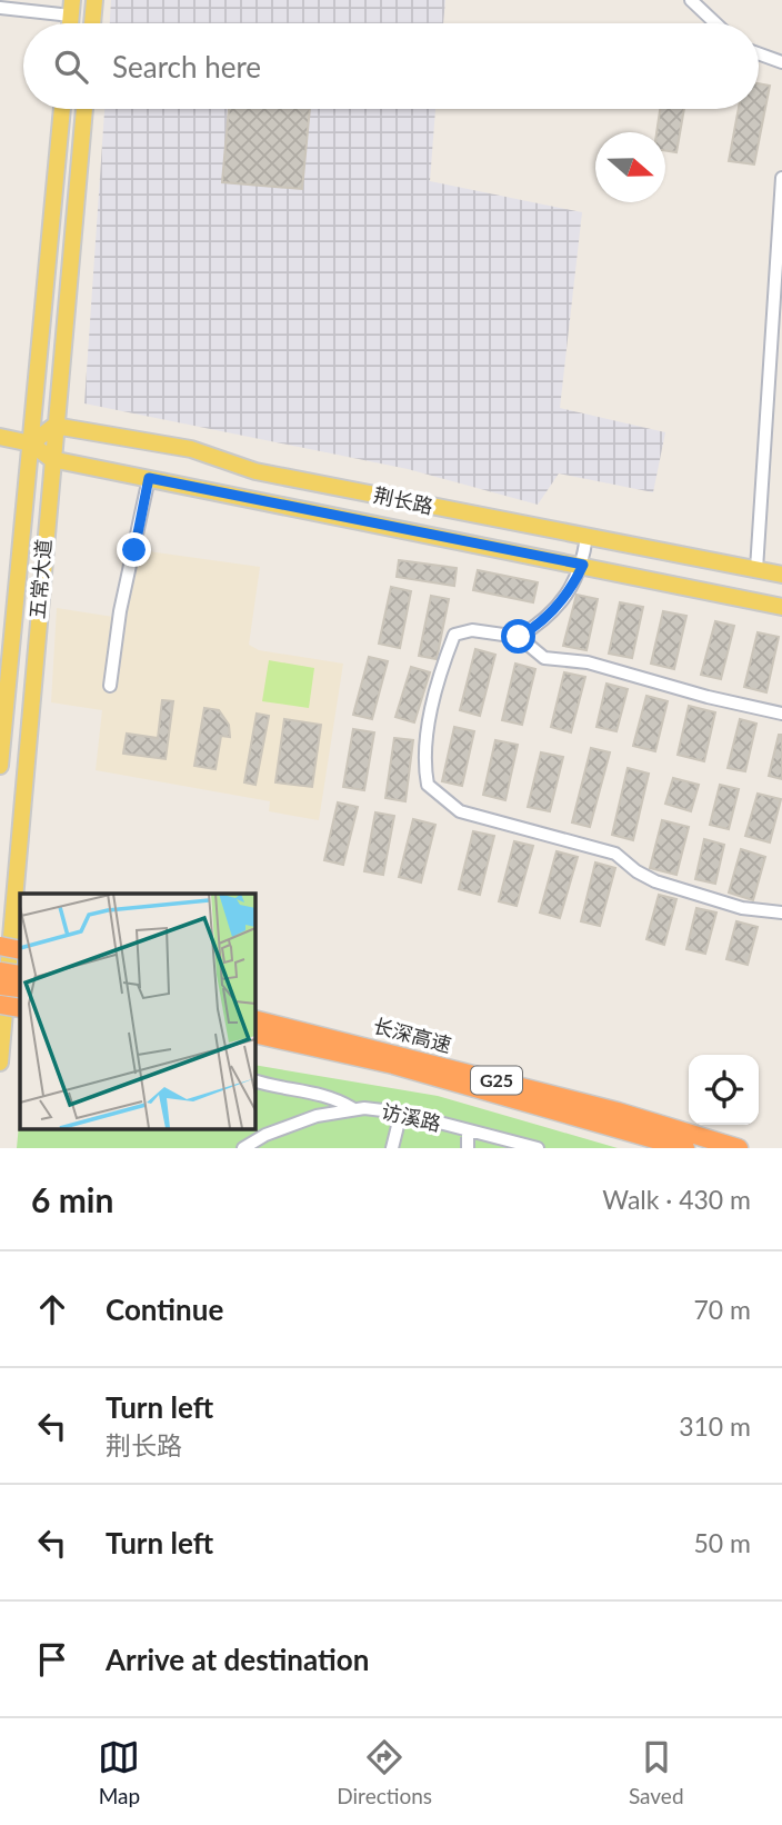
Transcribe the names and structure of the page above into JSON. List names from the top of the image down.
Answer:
{
  "streets": {
    "highway": ["长深高速", "G25"],
    "main road": ["荆长路", "五常大道"],
    "street": ["访溪路"]
  },
  "crossings": [
    ["荆长路", "五常大道"]
  ],
  "north": "right",
  "page": {
    "search": "Search here",
    "heading": ["6 min", "Walk · 430 m"],
    "list": [
      ["Continue", "70 m"],
      ["Turn left", "荆长路", "310 m"],
      ["Turn left", "50 m"],
      "Arrive at destination"
    ],
    "nav": ["Map", "Directions", "Saved"]
  }
}
